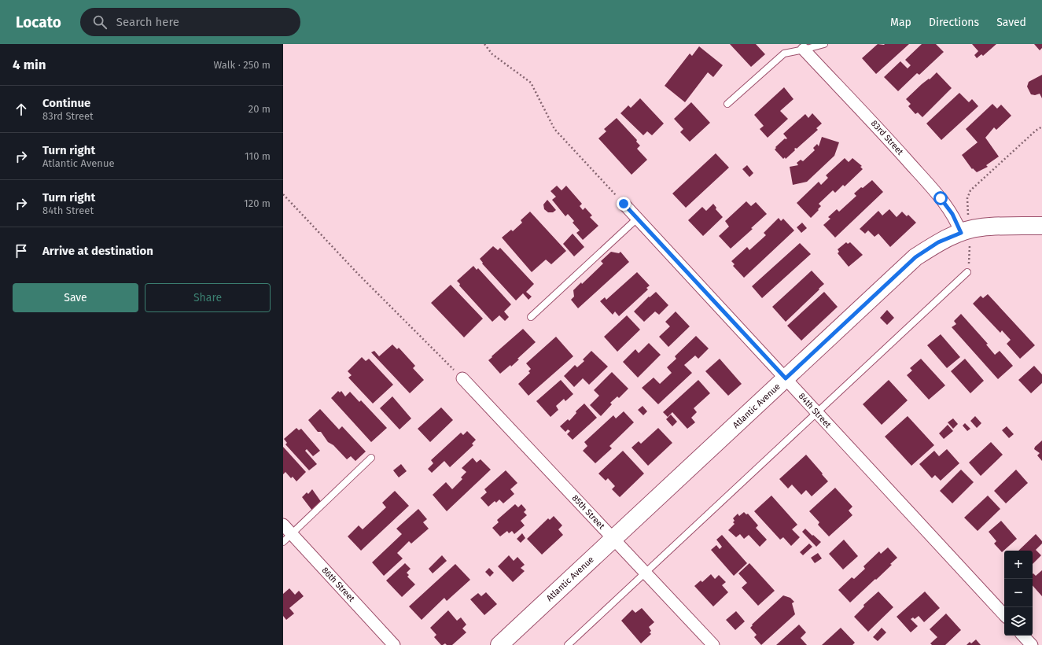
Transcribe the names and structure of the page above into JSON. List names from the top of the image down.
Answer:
{
  "streets": {
    "street": [
      "83rd Street",
      "Atlantic Avenue",
      "84th Street",
      "85th Street",
      "86th Street"
    ]
  },
  "crossings": [
    ["83rd Street", "Atlantic Avenue"],
    ["Atlantic Avenue", "84th Street"],
    ["Atlantic Avenue", "85th Street"]
  ],
  "page": {
    "header": "Locato",
    "search": "Search here",
    "nav": ["Map", "Directions", "Saved"],
    "heading": ["4 min", "Walk · 250 m"],
    "list": [
      ["Continue", "83rd Street", "20 m"],
      ["Turn right", "Atlantic Avenue", "110 m"],
      ["Turn right", "84th Street", "120 m"],
      "Arrive at destination"
    ],
    "buttons": ["Save", "Share"],
    "map_buttons": ["+", "−"]
  }
}
